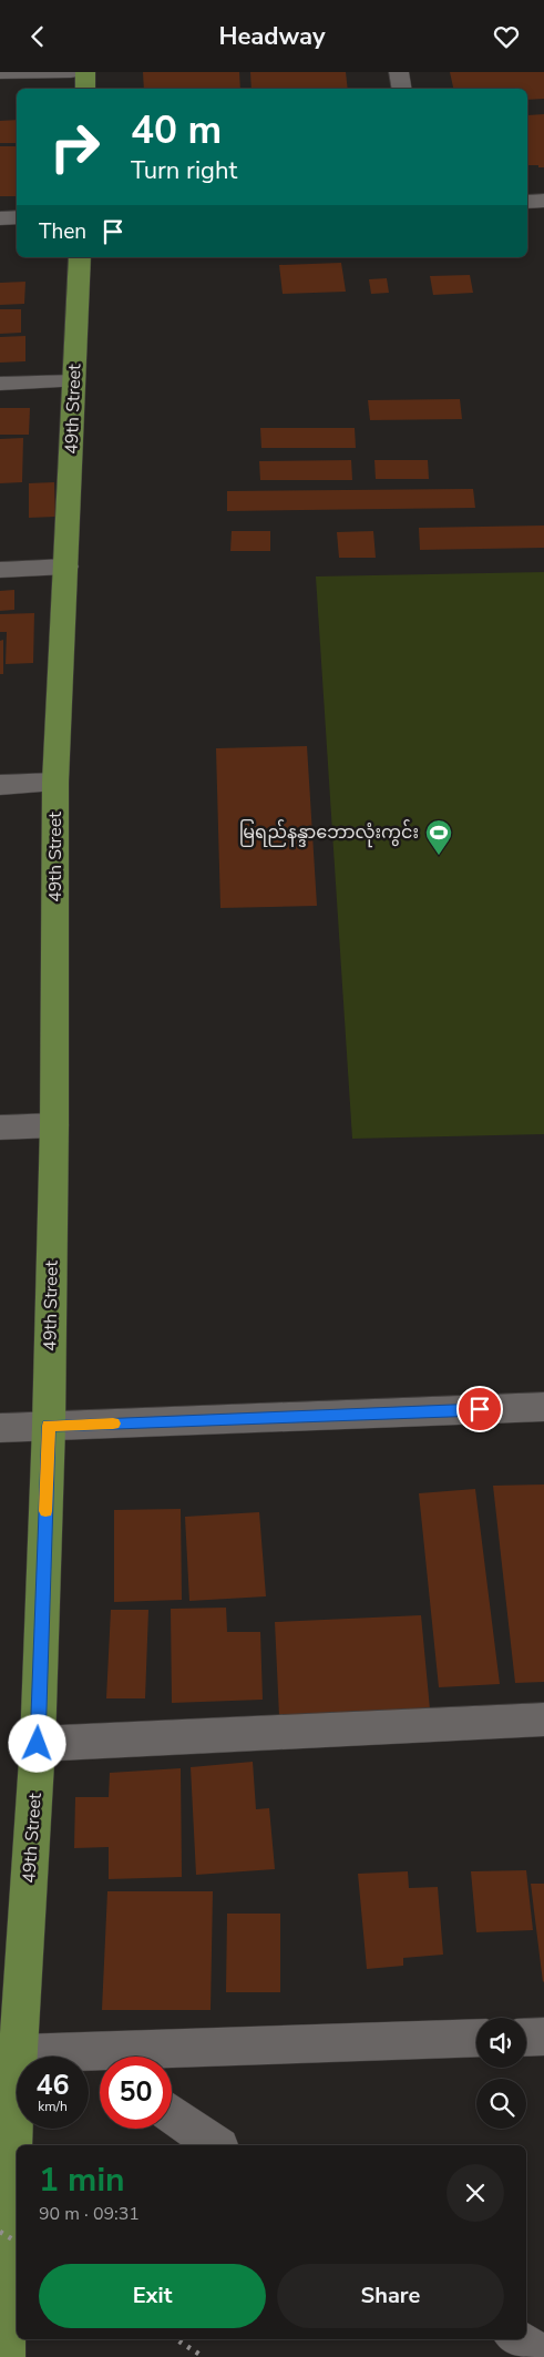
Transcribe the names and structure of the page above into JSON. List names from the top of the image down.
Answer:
{
  "streets": {
    "main road": ["49th Street"]
  },
  "places": {
    "sports": ["မြရည်နန္ဒာဘောလုံးကွင်း"]
  },
  "page": {
    "header": "Headway",
    "turn": ["40 m", "Turn right"],
    "then": "Then",
    "speed": "46 km/h",
    "limit": "50",
    "heading": ["1 min", "90 m · 09:31"],
    "buttons": ["Exit", "Share"]
  }
}
